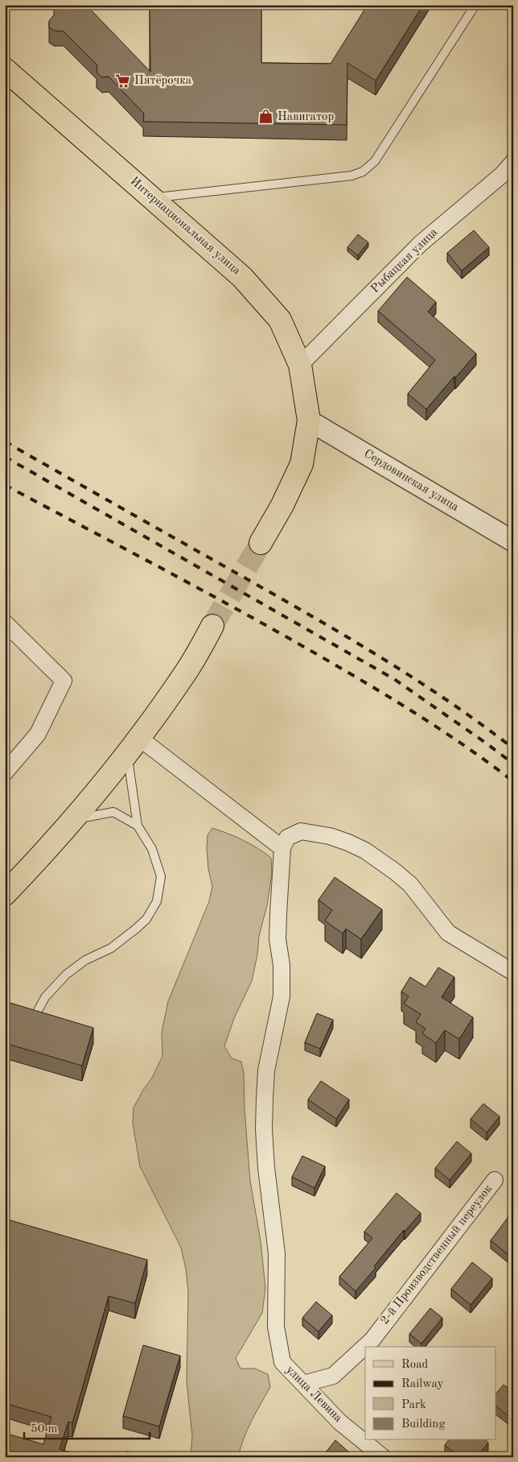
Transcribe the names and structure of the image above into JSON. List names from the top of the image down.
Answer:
{
  "streets": {
    "main road": ["Интернациональная улица"],
    "street": [
      "Рыбацкая улица",
      "Сердовинская улица",
      "2-й Производственный переулок",
      "улица Левина"
    ]
  },
  "crossings": [
    ["Интернациональная улица", "Рыбацкая улица"],
    ["Интернациональная улица", "Сердовинская улица"],
    ["2-й Производственный переулок", "улица Левина"]
  ],
  "places": {
    "supermarket": ["Пятёрочка"],
    "shop": ["Навигатор"]
  },
  "legend": [
    "Road",
    "Railway",
    "Park",
    "Building"
  ],
  "scale_bar": "50 m"
}
